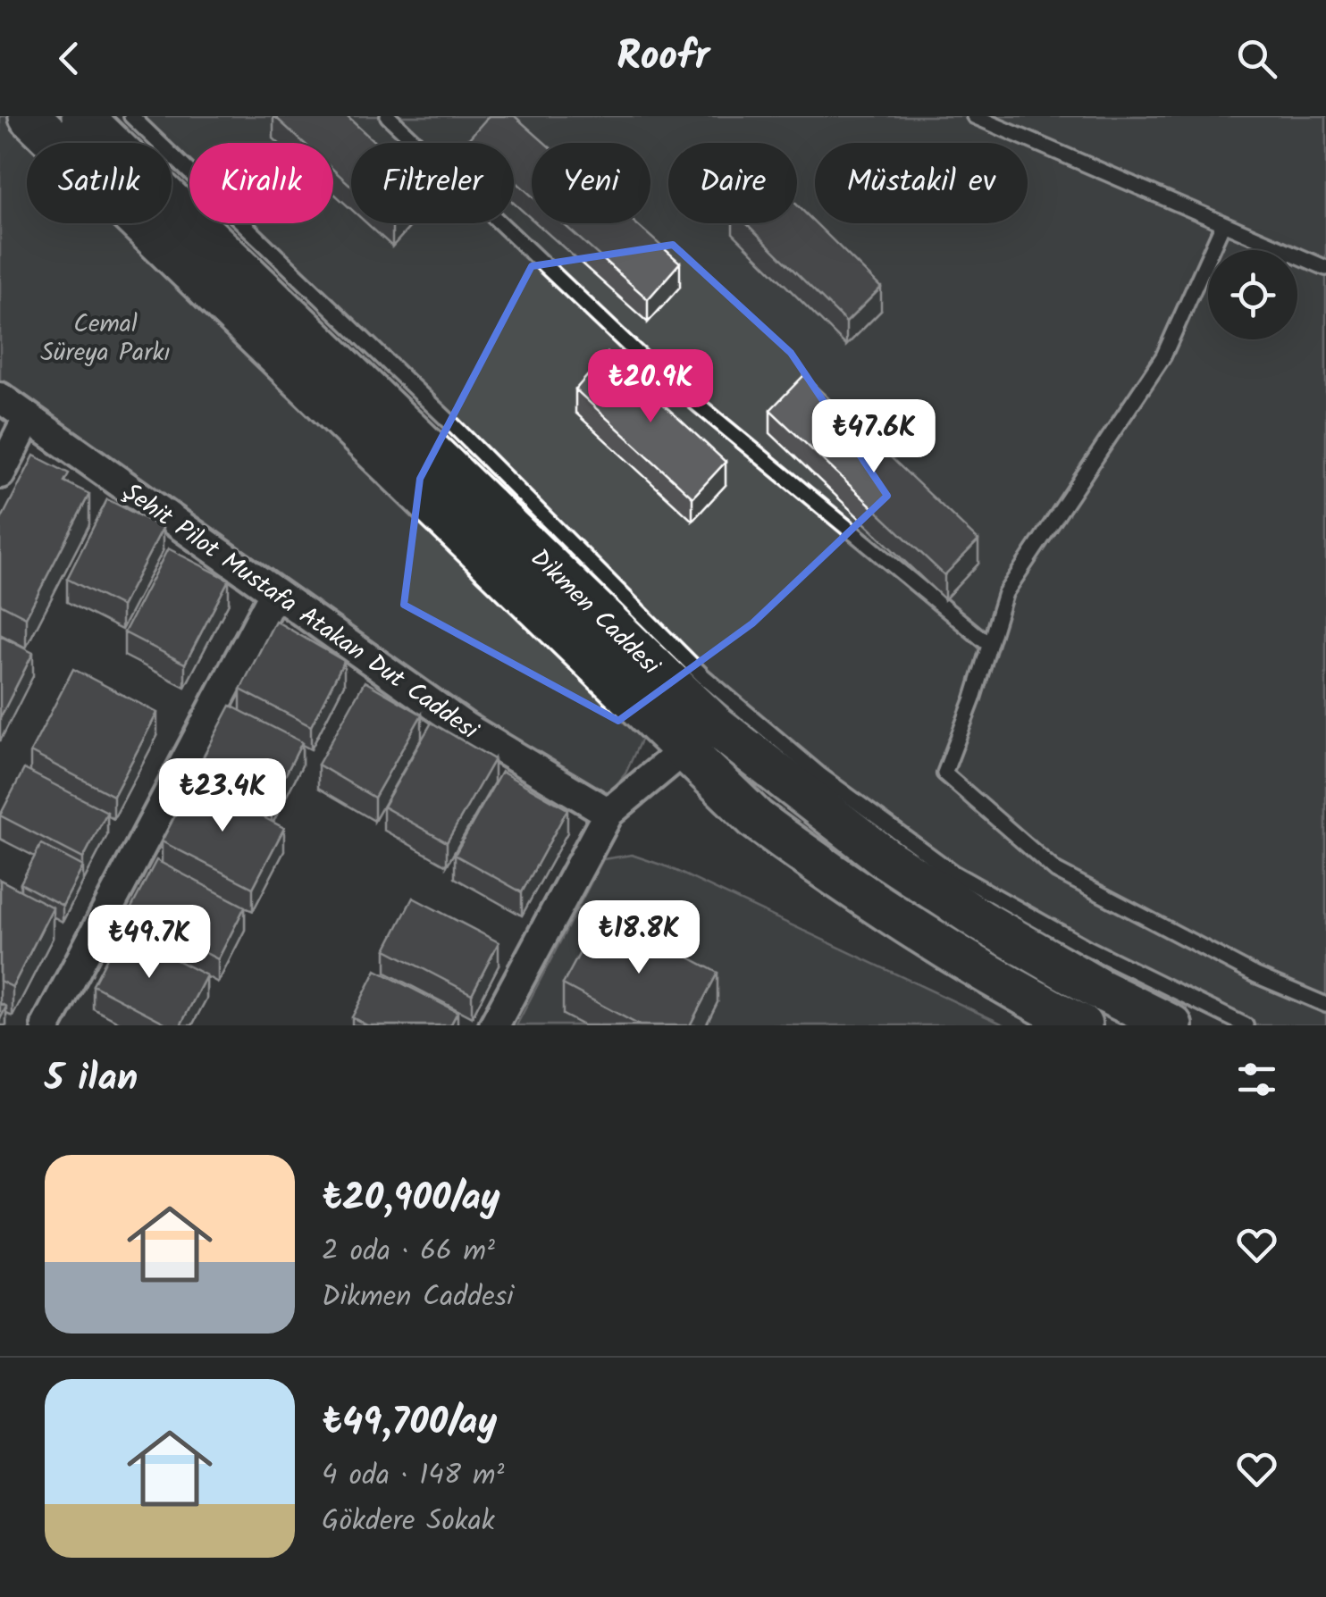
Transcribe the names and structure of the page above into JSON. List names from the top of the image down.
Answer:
{
  "streets": {
    "main road": ["Dikmen Caddesi"],
    "street": ["Şehit Pilot Mustafa Atakan Dut Caddesi"]
  },
  "parks": ["Cemal Süreya Parkı"],
  "page": {
    "header": "Roofr",
    "chip": [
      "Satılık",
      "Kiralık",
      "Filtreler",
      "Yeni",
      "Daire",
      "Müstakil ev"
    ],
    "price": [
      "₺20.9K",
      "₺47.6K",
      "₺23.4K",
      "₺18.8K",
      "₺49.7K"
    ],
    "heading": "5 ilan",
    "list": [
      {
        "name": "₺20,900/ay",
        "note": "2 oda · 66 m² · Dikmen Caddesi"
      },
      {
        "name": "₺49,700/ay",
        "note": "4 oda · 148 m² · Gökdere Sokak"
      }
    ]
  }
}
